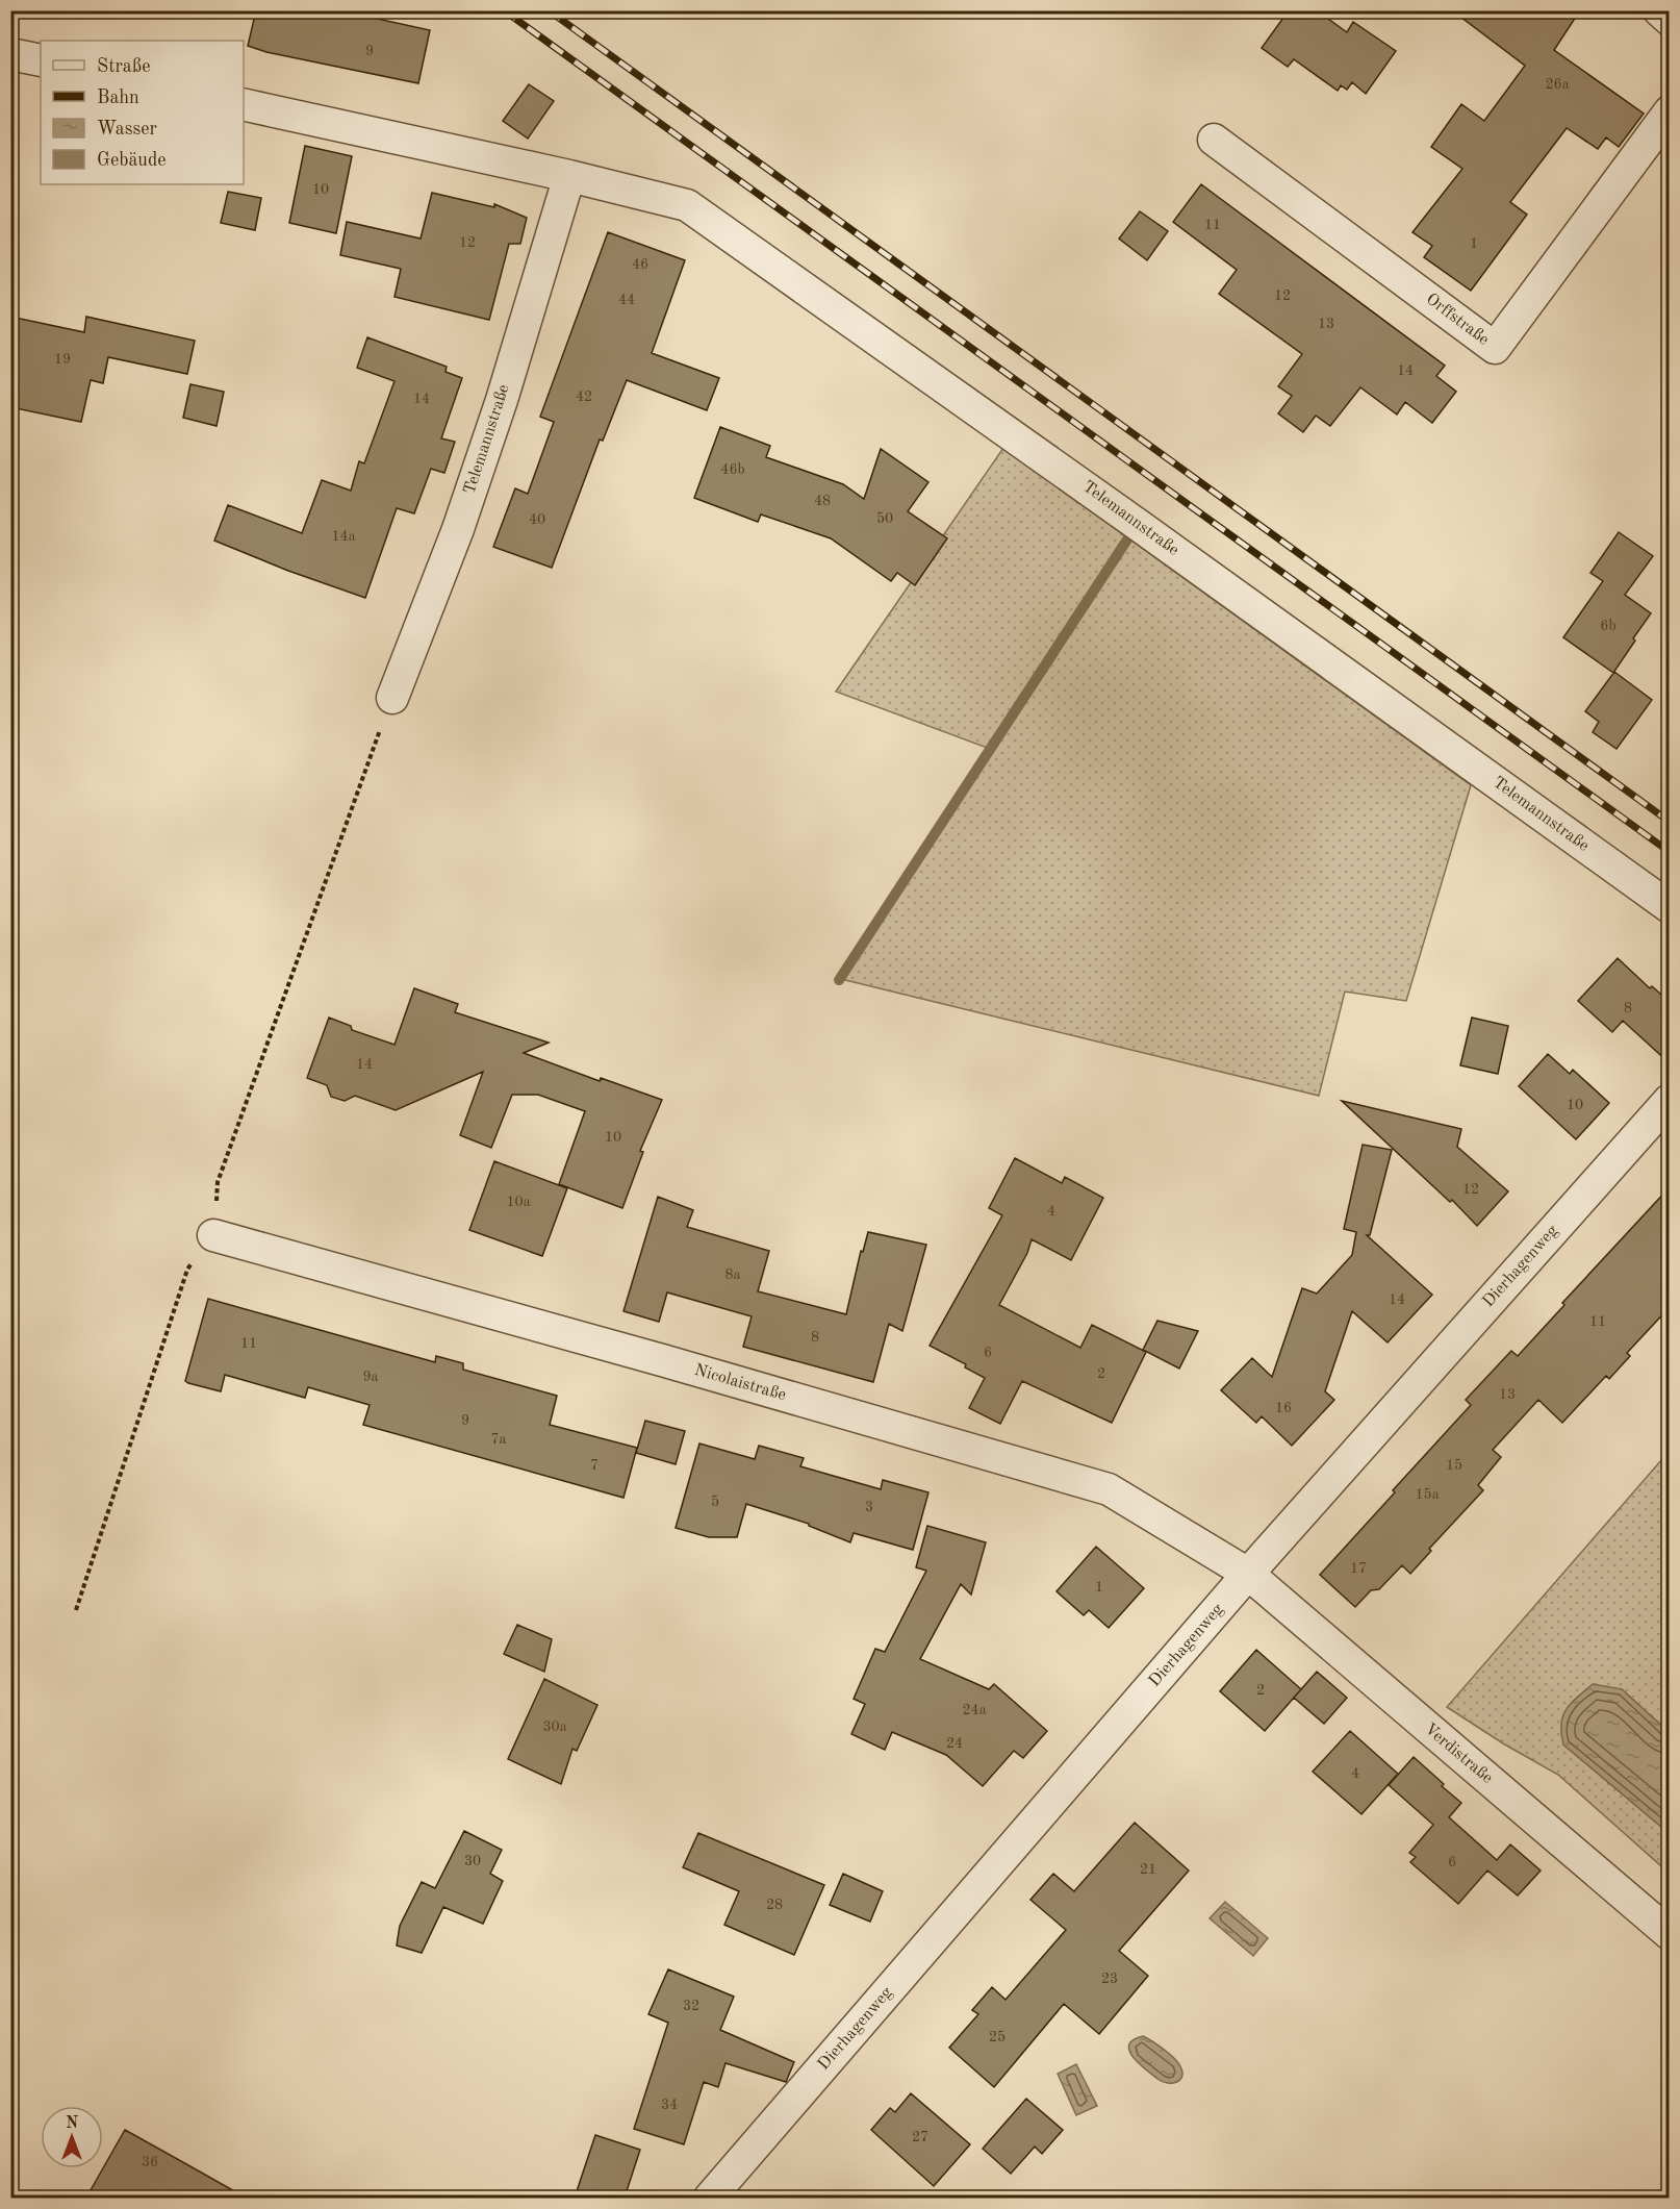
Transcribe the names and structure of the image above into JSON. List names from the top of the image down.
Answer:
{
  "streets": {
    "street": [
      "Orffstraße",
      "Telemannstraße",
      "Dierhagenweg",
      "Nicolaistraße",
      "Verdistraße"
    ]
  },
  "crossings": [
    ["Dierhagenweg", "Nicolaistraße"],
    ["Dierhagenweg", "Verdistraße"],
    ["Nicolaistraße", "Verdistraße"]
  ],
  "house_numbers": [
    "9",
    "26a",
    "10",
    "11",
    "12",
    "1",
    "46",
    "12",
    "44",
    "13",
    "19",
    "14",
    "42",
    "14",
    "46b",
    "48",
    "50",
    "40",
    "14a",
    "6b",
    "8",
    "14",
    "10",
    "10",
    "12",
    "10a",
    "4",
    "8a",
    "14",
    "11",
    "8",
    "11",
    "6",
    "2",
    "9a",
    "13",
    "16",
    "9",
    "7a",
    "7",
    "15",
    "15a",
    "5",
    "3",
    "17",
    "1",
    "2",
    "24a",
    "30a",
    "24",
    "4",
    "30",
    "6",
    "21",
    "28",
    "23",
    "32",
    "25",
    "34",
    "27",
    "36"
  ],
  "legend": [
    "Straße",
    "Bahn",
    "Wasser",
    "Gebäude"
  ],
  "north": "top"
}
